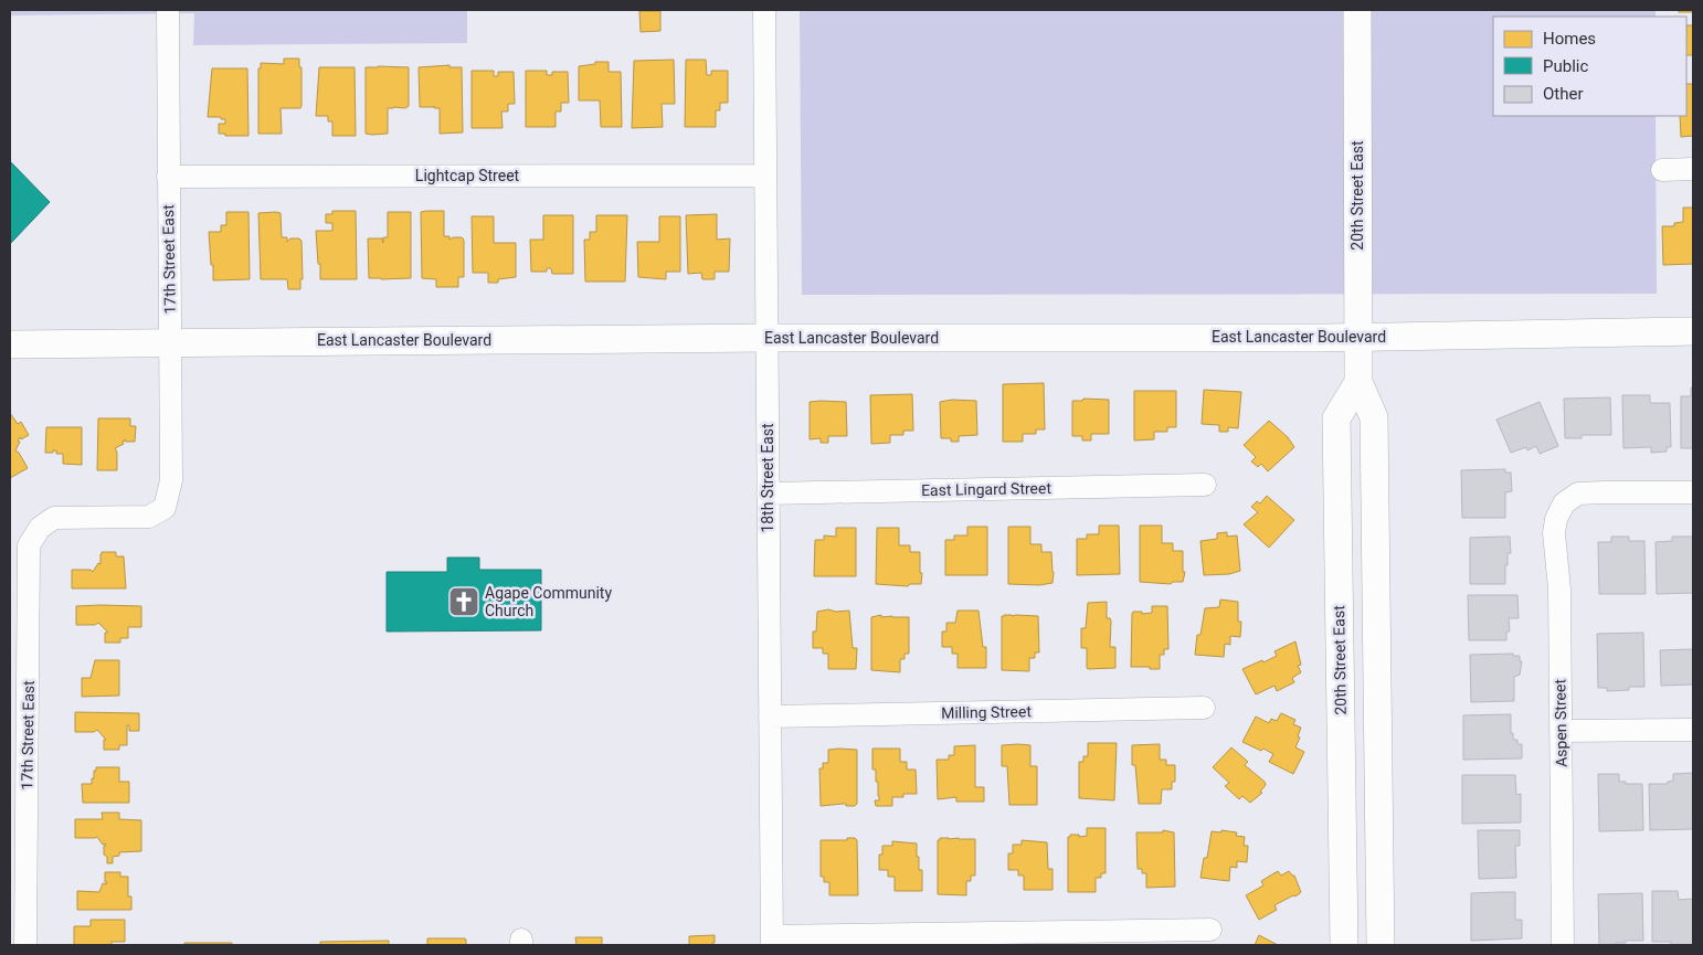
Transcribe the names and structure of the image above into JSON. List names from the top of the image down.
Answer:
{
  "streets": {
    "main road": ["20th Street East", "East Lancaster Boulevard"],
    "street": [
      "Lightcap Street",
      "17th Street East",
      "18th Street East",
      "East Lingard Street",
      "Milling Street",
      "Aspen Street"
    ]
  },
  "crossings": [
    ["Lightcap Street", "17th Street East"],
    ["Lightcap Street", "18th Street East"],
    ["20th Street East", "East Lancaster Boulevard"],
    ["17th Street East", "East Lancaster Boulevard"],
    ["East Lancaster Boulevard", "18th Street East"],
    ["18th Street East", "East Lingard Street"],
    ["18th Street East", "Milling Street"]
  ],
  "places": {
    "church": ["Agape Community Church"]
  },
  "legend": ["Homes", "Public", "Other"]
}
